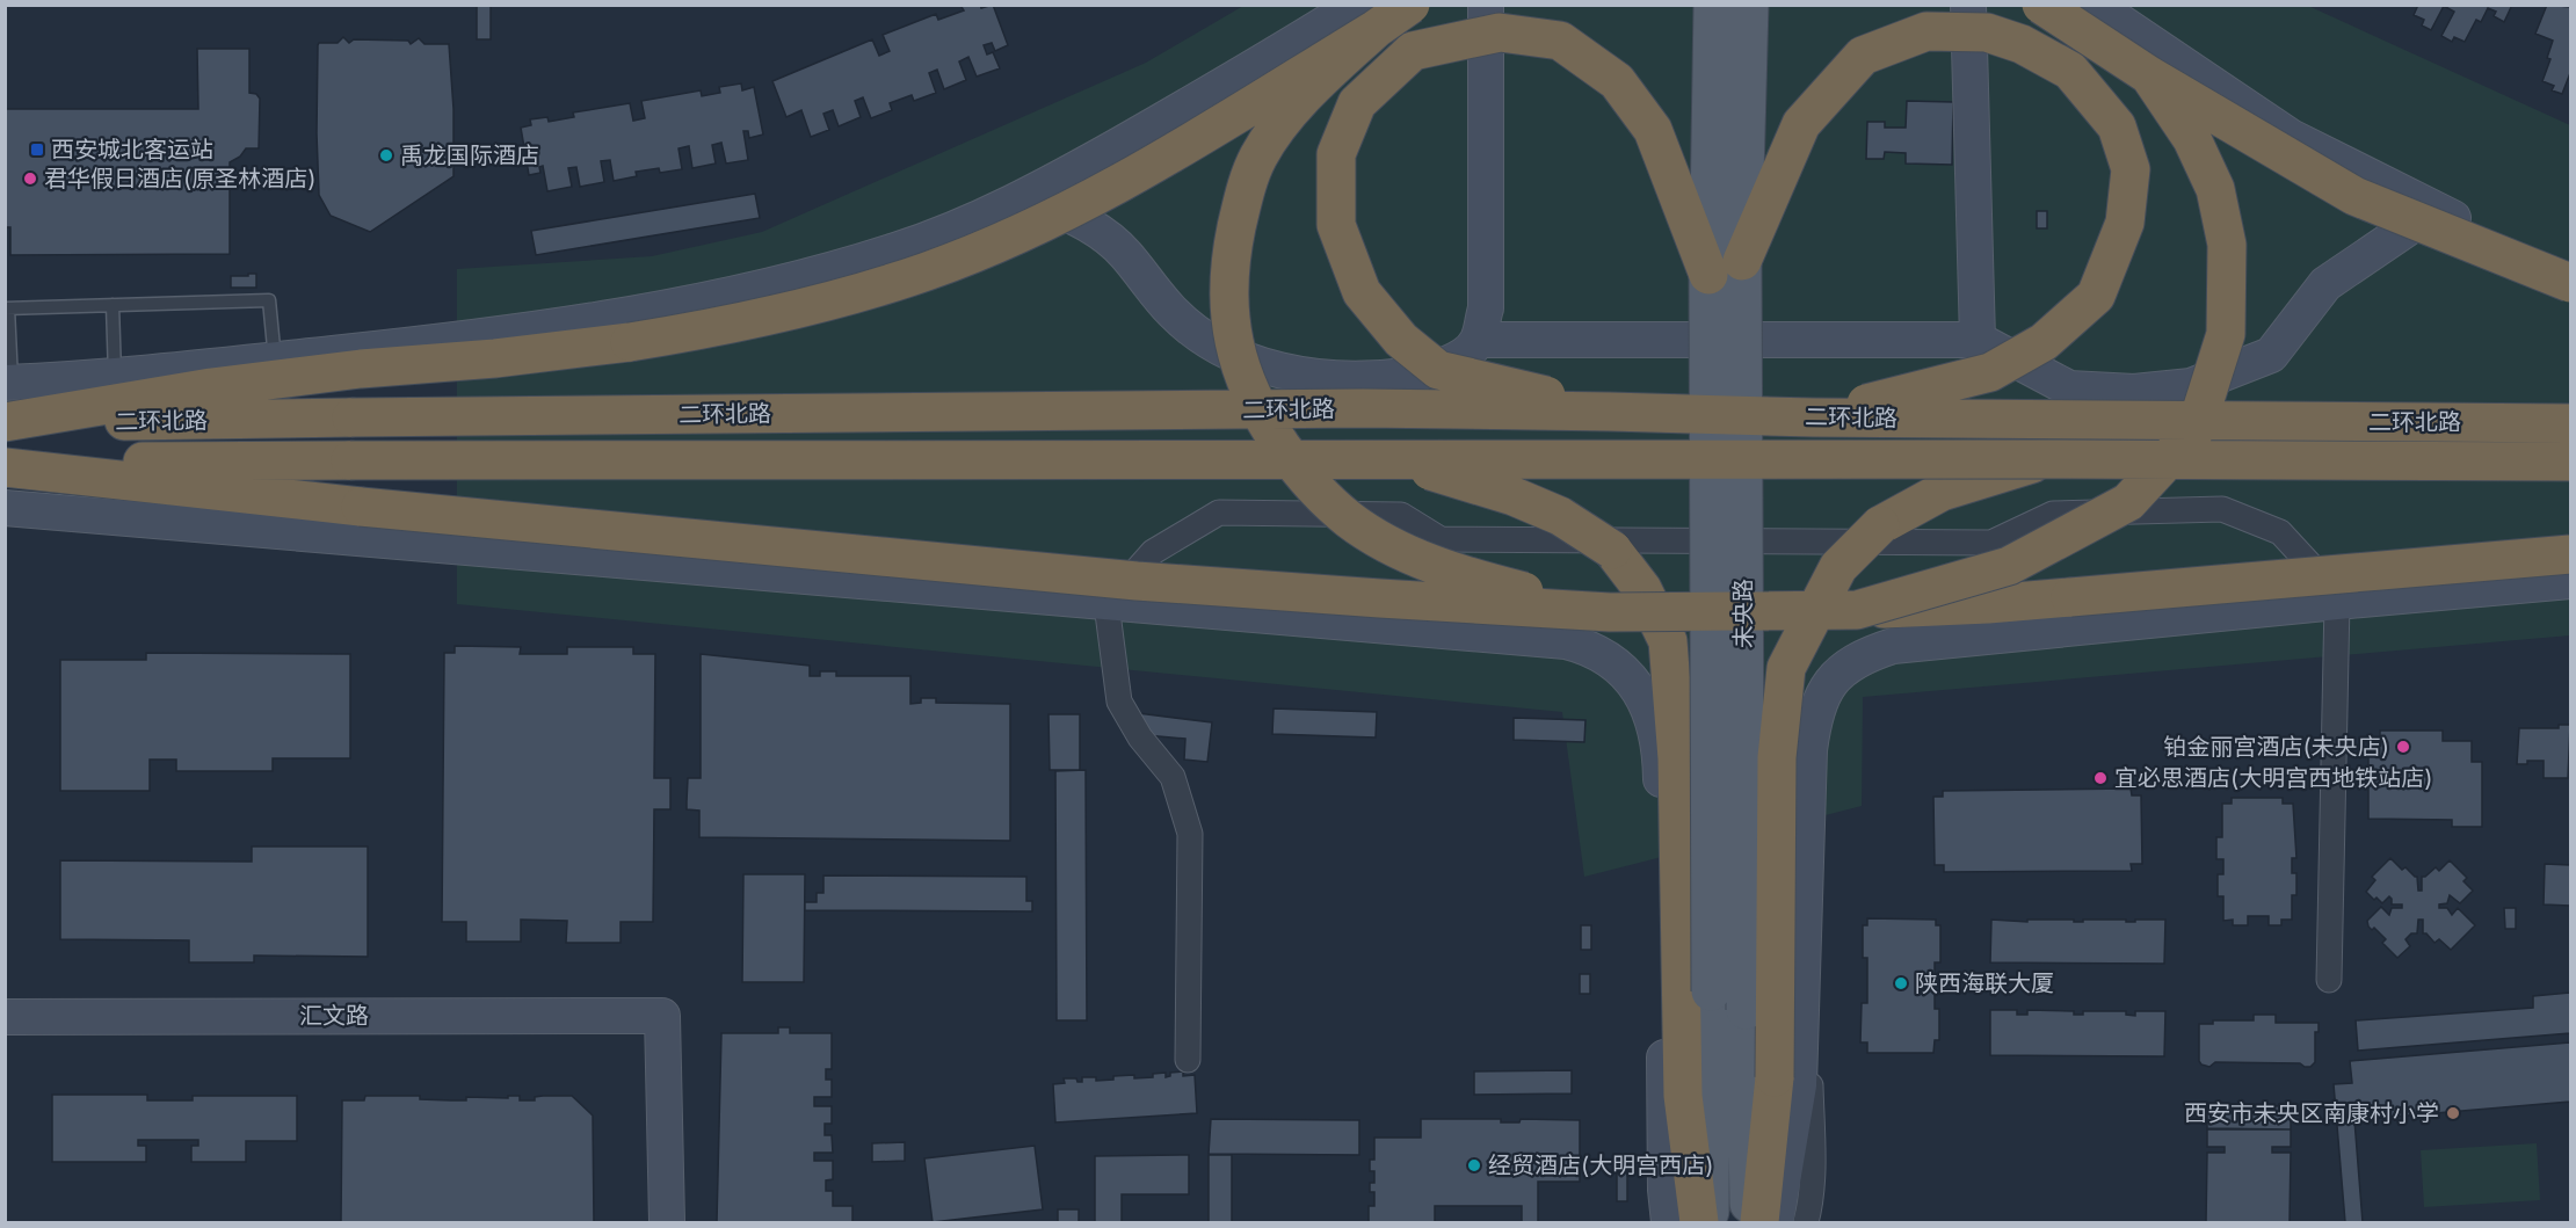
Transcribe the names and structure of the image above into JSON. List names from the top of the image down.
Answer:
{
  "streets": {
    "highway": ["二环北路"],
    "main road": ["未央路", "汇文路"]
  },
  "places": {
    "transit": ["西安城北客运站"],
    "other": [
      "禹龙国际酒店",
      "君华假日酒店(原圣林酒店)",
      "铂金丽宫酒店(未央店)",
      "宜必思酒店(大明宫西地铁站店)",
      "陕西海联大厦",
      "西安市未央区南康村小学",
      "经贸酒店(大明宫西店)"
    ]
  }
}
